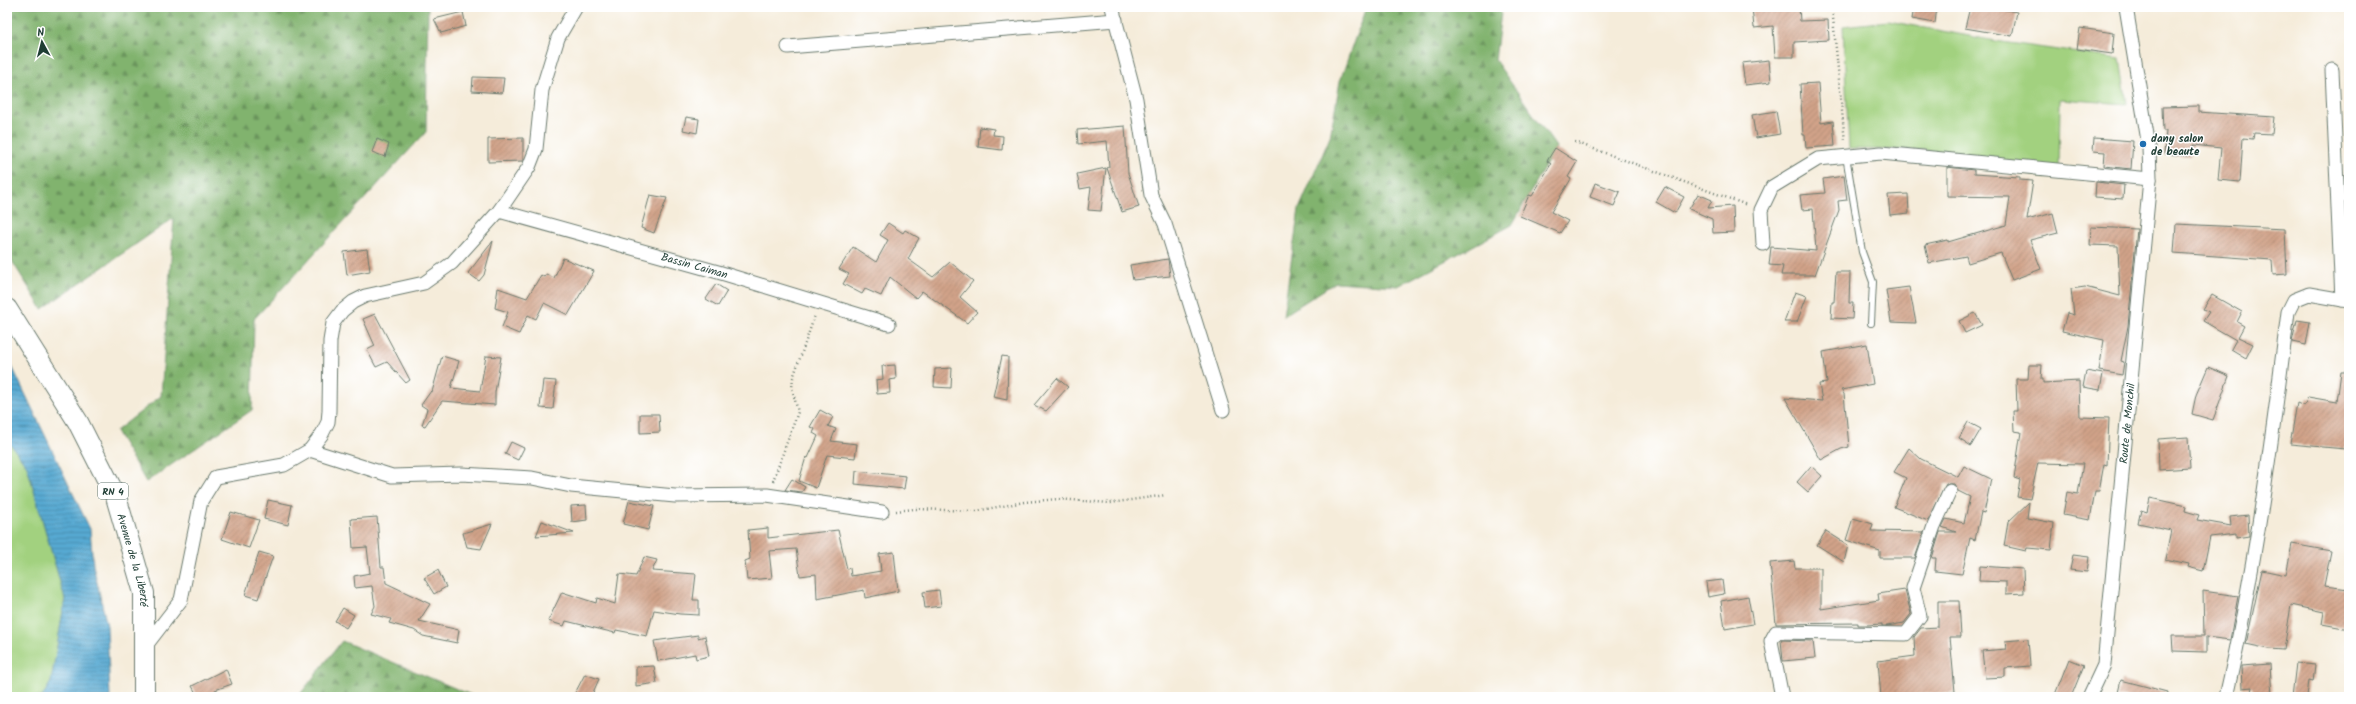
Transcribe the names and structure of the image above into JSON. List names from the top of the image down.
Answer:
{
  "streets": {
    "main road": ["RN 4", "Avenue de la Liberté"],
    "street": ["Bassin Caiman", "Route de Monchil"]
  },
  "places": ["dany salon de beaute"],
  "north": "top"
}
